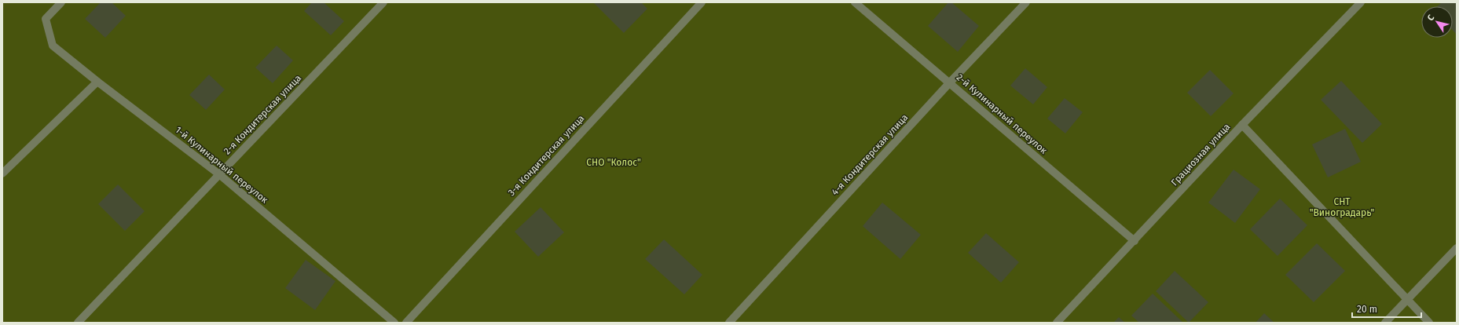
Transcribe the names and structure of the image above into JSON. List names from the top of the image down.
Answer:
{
  "streets": {
    "street": [
      "2-й Кулинарный переулок",
      "2-я Кондитерская улица",
      "4-я Кондитерская улица",
      "Грациозная улица",
      "3-я Кондитерская улица",
      "1-й Кулинарный переулок"
    ]
  },
  "crossings": [
    ["2-й Кулинарный переулок", "4-я Кондитерская улица"],
    ["2-й Кулинарный переулок", "Грациозная улица"],
    ["2-я Кондитерская улица", "1-й Кулинарный переулок"]
  ],
  "parks": ["СНО \"Колос\"", "СНТ \"Виноградарь\""],
  "scale_bar": "20 m",
  "north": "top left"
}
